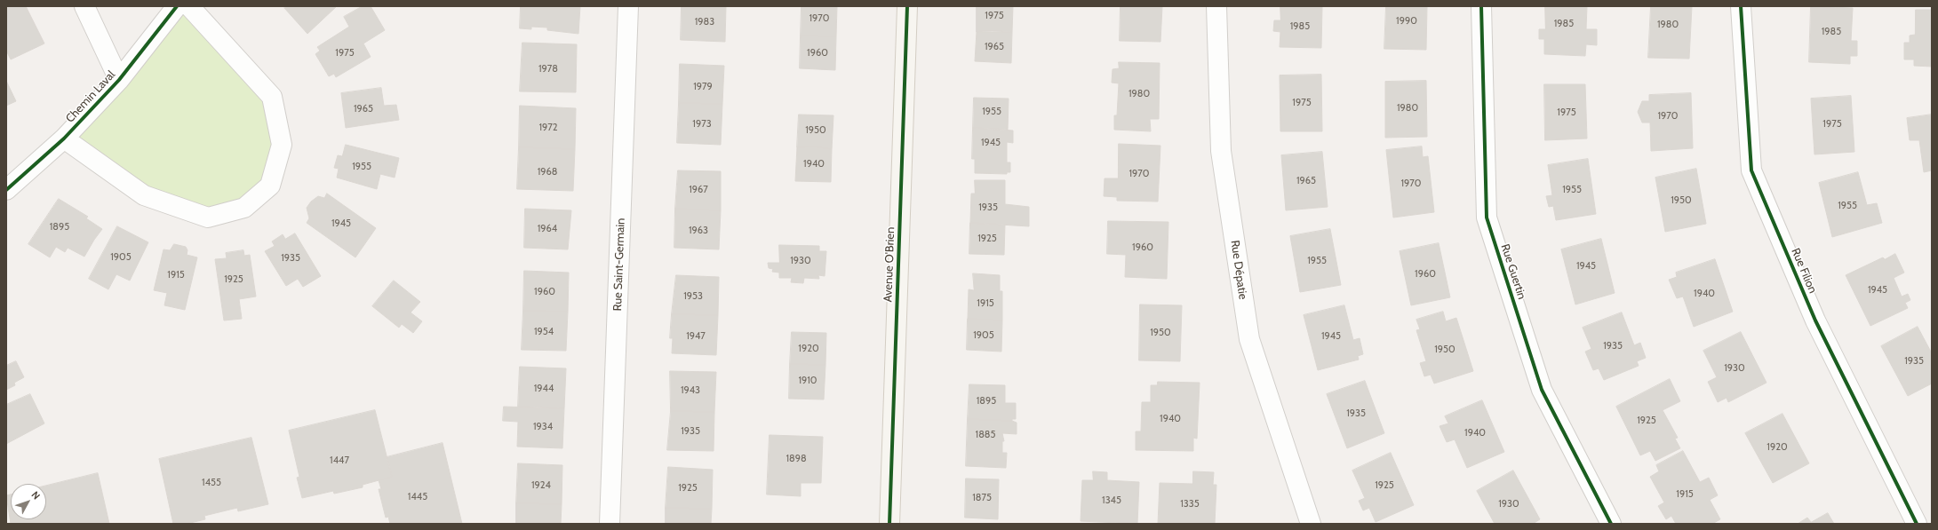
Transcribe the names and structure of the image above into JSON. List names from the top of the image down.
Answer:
{
  "streets": {
    "street": [
      "Chemin Laval",
      "Rue Saint-Germain",
      "Avenue O'Brien",
      "Rue Dépatie",
      "Rue Filion",
      "Rue Guertin"
    ]
  },
  "house_numbers": [
    "1975",
    "1970",
    "1990",
    "1983",
    "1985",
    "1980",
    "1985",
    "1985",
    "1965",
    "1975",
    "1960",
    "1978",
    "1979",
    "1980",
    "1975",
    "1980",
    "1965",
    "1955",
    "1975",
    "1970",
    "1973",
    "1975",
    "1972",
    "1950",
    "1945",
    "1940",
    "1955",
    "1968",
    "1970",
    "1965",
    "1970",
    "1967",
    "1955",
    "1950",
    "1955",
    "1935",
    "1945",
    "1895",
    "1964",
    "1963",
    "1925",
    "1960",
    "1905",
    "1935",
    "1930",
    "1955",
    "1945",
    "1960",
    "1915",
    "1925",
    "1945",
    "1960",
    "1940",
    "1953",
    "1915",
    "1954",
    "1950",
    "1905",
    "1947",
    "1945",
    "1935",
    "1920",
    "1950",
    "1935",
    "1930",
    "1910",
    "1944",
    "1943",
    "1895",
    "1935",
    "1940",
    "1925",
    "1934",
    "1935",
    "1940",
    "1885",
    "1920",
    "1898",
    "1447",
    "1455",
    "1924",
    "1925",
    "1925",
    "1915",
    "1445",
    "1875",
    "1345",
    "1335",
    "1930"
  ],
  "north": "top right"
}
